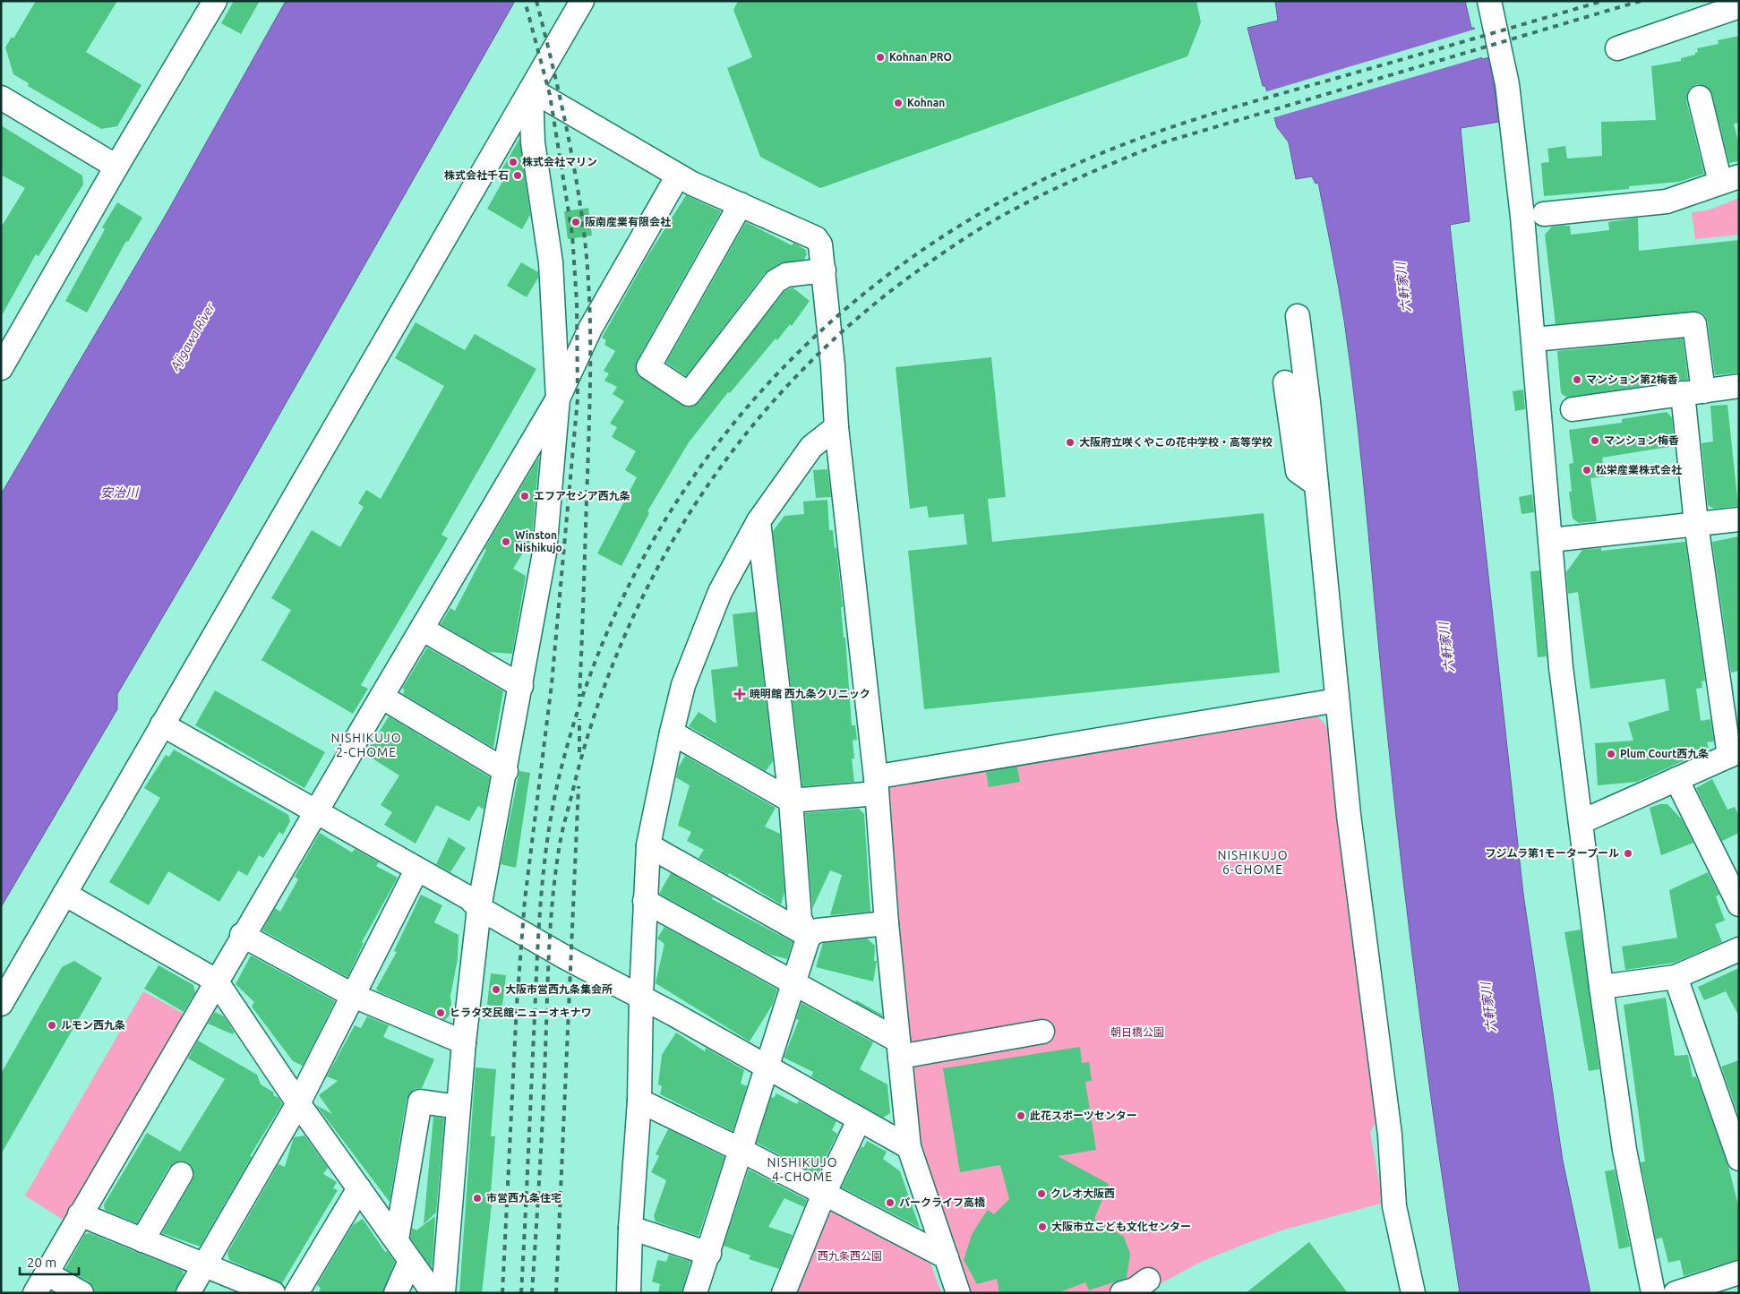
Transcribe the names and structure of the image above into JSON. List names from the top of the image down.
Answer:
{
  "districts": ["NISHIKUJO 2-CHOME", "NISHIKUJO 6-CHOME", "NISHIKUJO 4-CHOME"],
  "water": ["六軒家川", "Ajigawa River", "安治川"],
  "parks": ["朝日橋公園", "西九条西公園"],
  "places": {
    "other": [
      "Kohnan PRO",
      "Kohnan",
      "株式会社マリン",
      "株式会社千石",
      "阪南産業有限会社",
      "マンション第2梅香",
      "マンション梅香",
      "大阪府立咲くやこの花中学校・高等学校",
      "松栄産業株式会社",
      "エフアセシア西九条",
      "Winston Nishikujo",
      "Plum Court西九条",
      "フジムラ第1モータープール",
      "大阪市営西九条集会所",
      "ヒラタ交民館 ニューオキナワ",
      "ルモン西九条",
      "此花スポーツセンター",
      "クレオ大阪西",
      "市営西九条住宅",
      "パークライフ高橋",
      "大阪市立こども文化センター"
    ],
    "health": ["暁明館 西九条クリニック"]
  },
  "scale_bar": "20 m"
}
